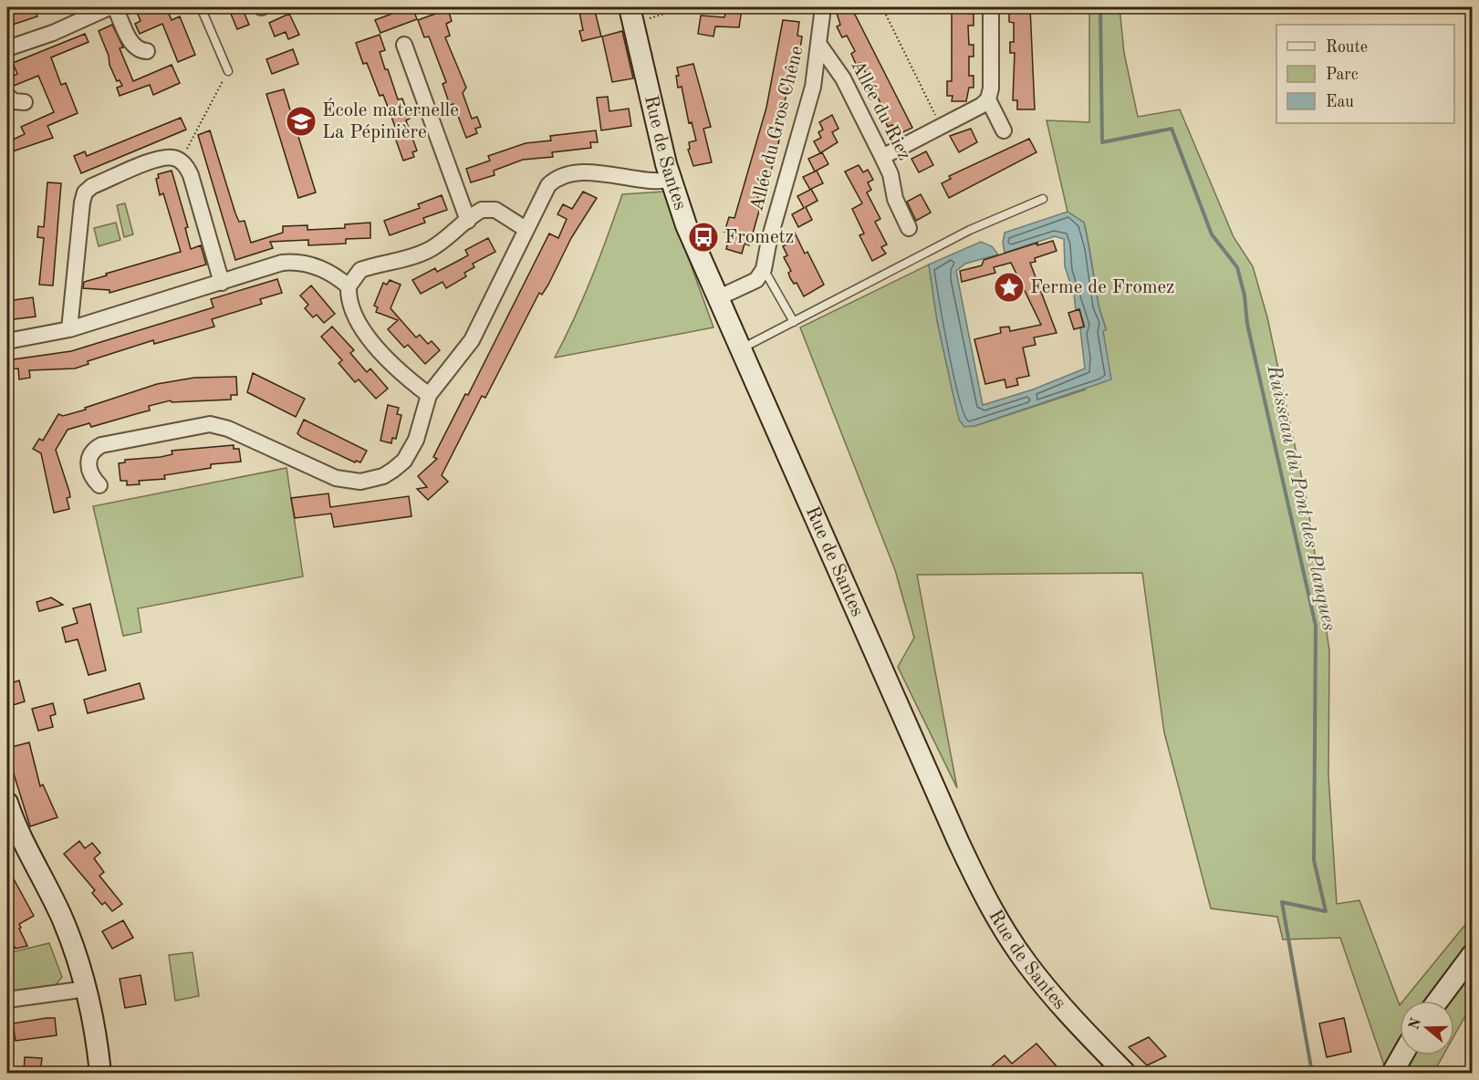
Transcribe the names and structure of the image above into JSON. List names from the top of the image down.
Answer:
{
  "streets": {
    "street": ["Allée du Riez", "Allée du Gros Chêne", "Rue de Santes"]
  },
  "crossings": [
    ["Allée du Riez", "Allée du Gros Chêne"]
  ],
  "water": ["Ruisseau du Pont des Planques"],
  "places": {
    "school or university": ["École maternelle La Pépinière"],
    "bus stop": ["Frometz"],
    "place": ["Ferme de Fromez"]
  },
  "legend": ["Route", "Parc", "Eau"],
  "north": "left"
}
